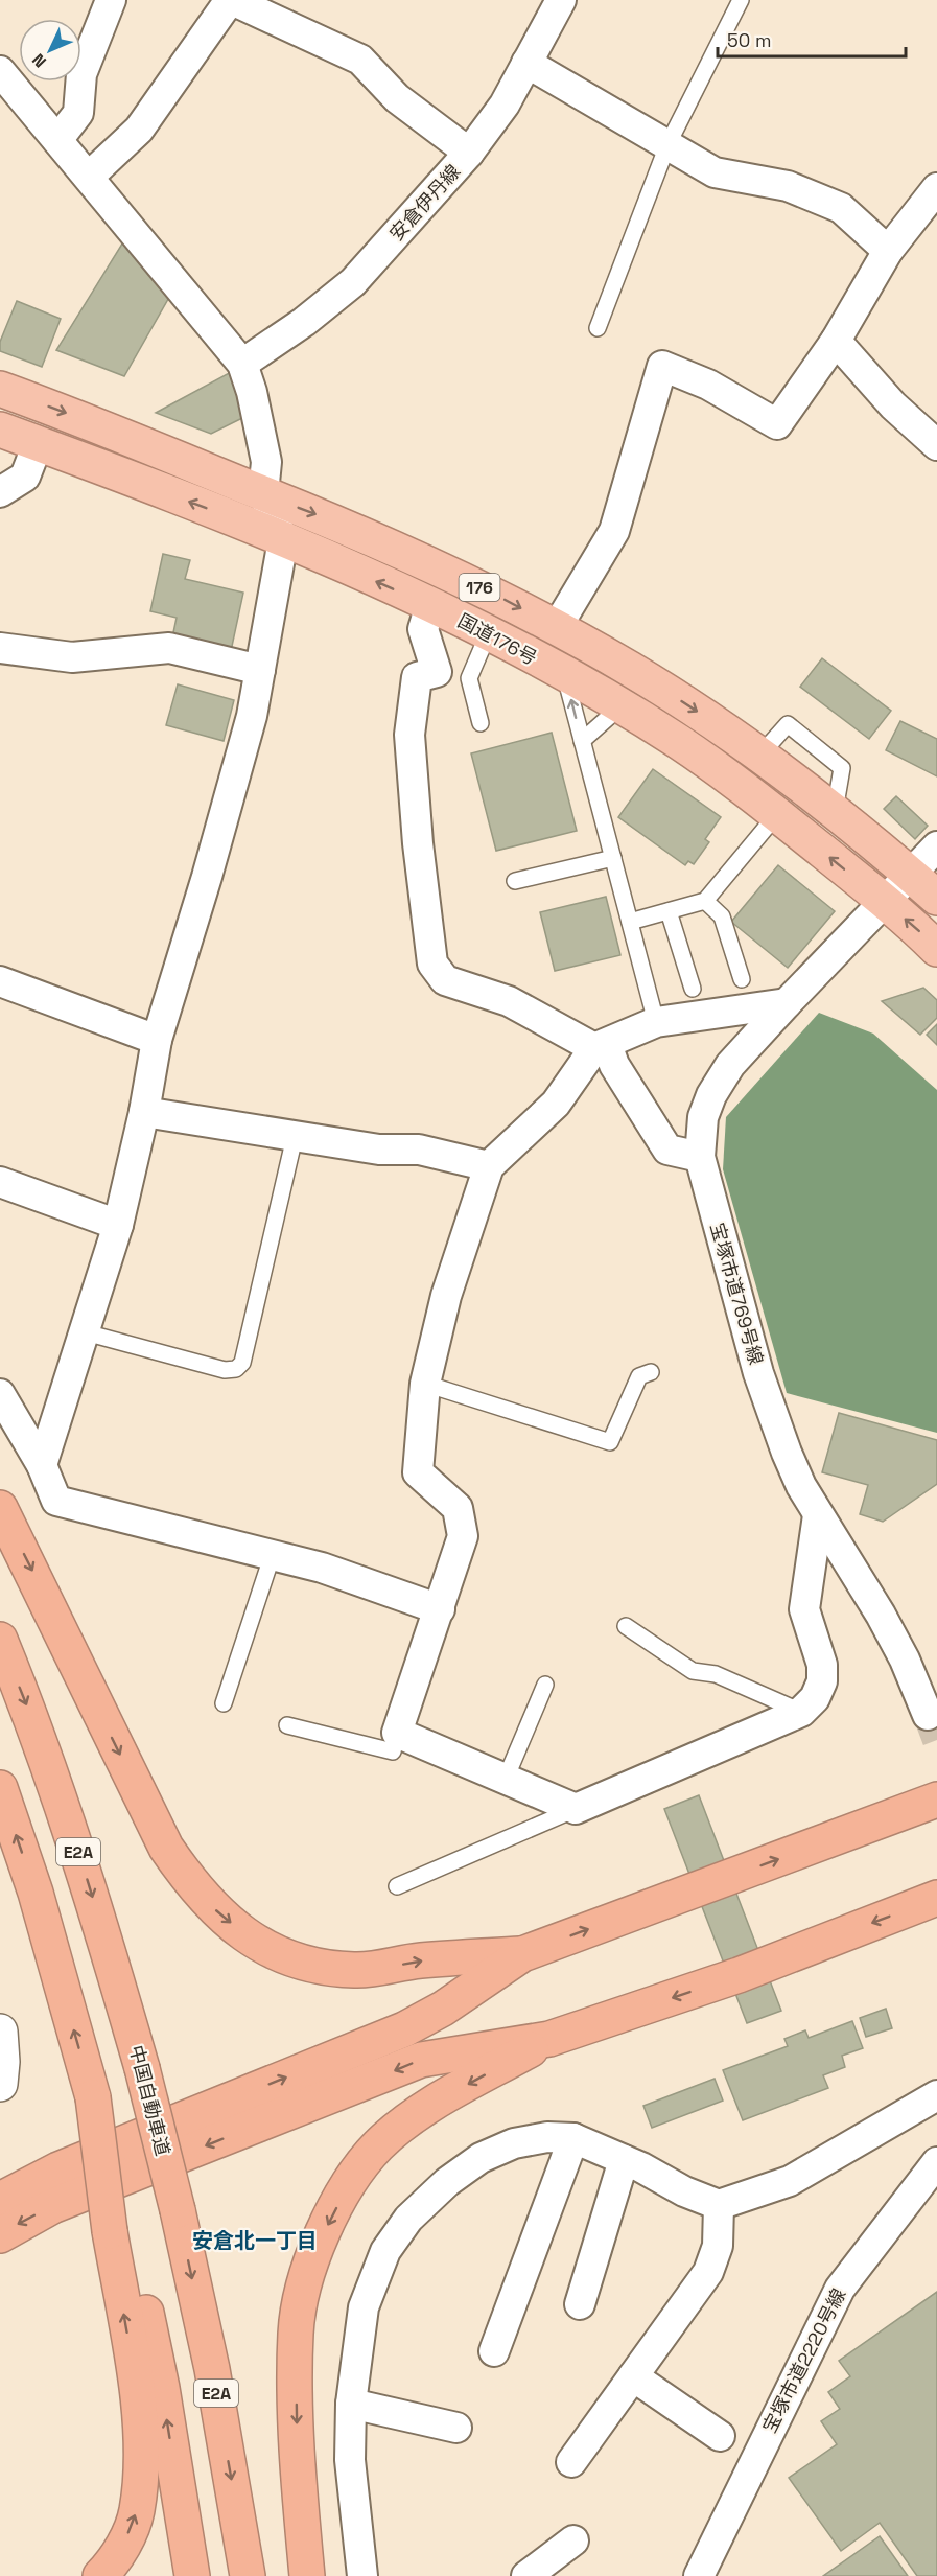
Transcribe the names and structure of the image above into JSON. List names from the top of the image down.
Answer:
{
  "streets": {
    "highway": [
      "176",
      "国道176号",
      "E2A",
      "中国自動車道"
    ],
    "street": ["安倉伊丹線", "宝塚市道769号線", "宝塚市道2220号線"]
  },
  "crossings": [
    ["国道176号", "宝塚市道769号線"]
  ],
  "districts": ["安倉北一丁目"],
  "scale_bar": "50 m",
  "north": "bottom left"
}
